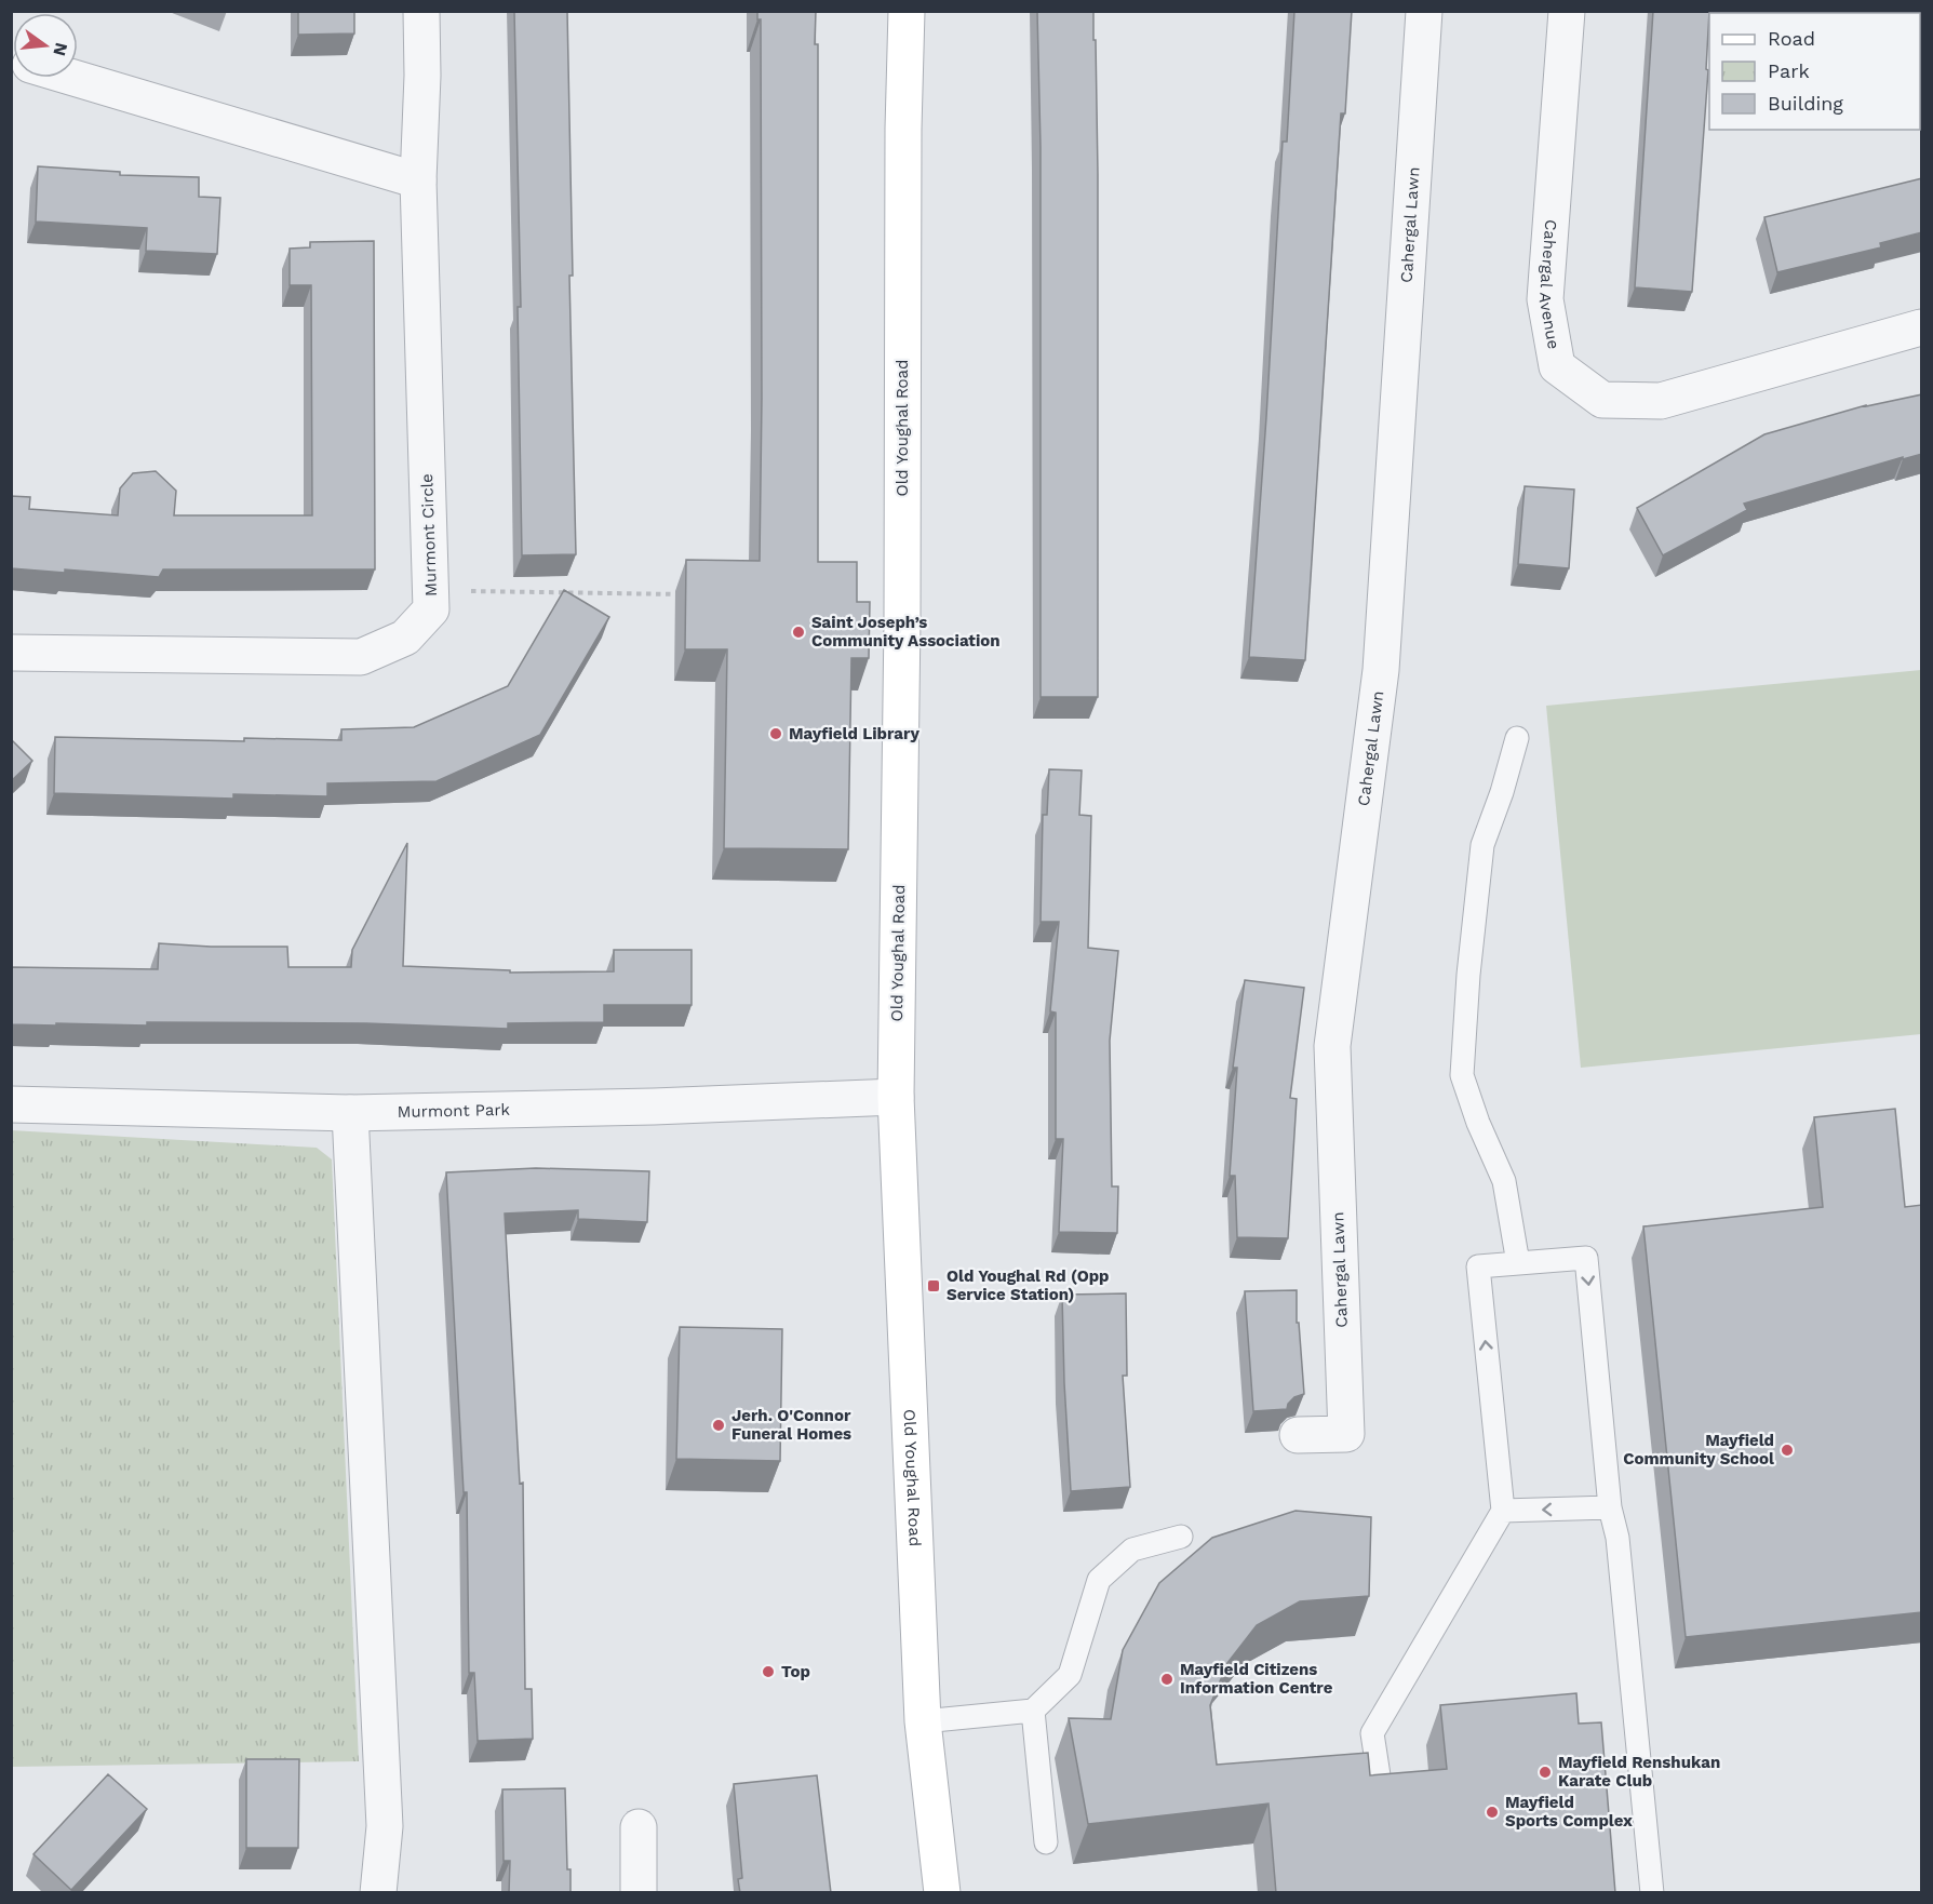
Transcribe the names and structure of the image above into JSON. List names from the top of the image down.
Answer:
{
  "streets": {
    "street": [
      "Cahergal Lawn",
      "Cahergal Avenue",
      "Old Youghal Road",
      "Murmont Circle",
      "Murmont Park"
    ]
  },
  "crossings": [
    ["Old Youghal Road", "Murmont Park"]
  ],
  "places": {
    "other": [
      "Saint Joseph’s Community Association",
      "Mayfield Library",
      "Jerh. O'Connor Funeral Homes",
      "Mayfield Community School",
      "Top",
      "Mayfield Citizens Information Centre",
      "Mayfield Renshukan Karate Club",
      "Mayfield Sports Complex"
    ],
    "transit": ["Old Youghal Rd (Opp Service Station)"]
  },
  "legend": ["Road", "Park", "Building"],
  "north": "right"
}
